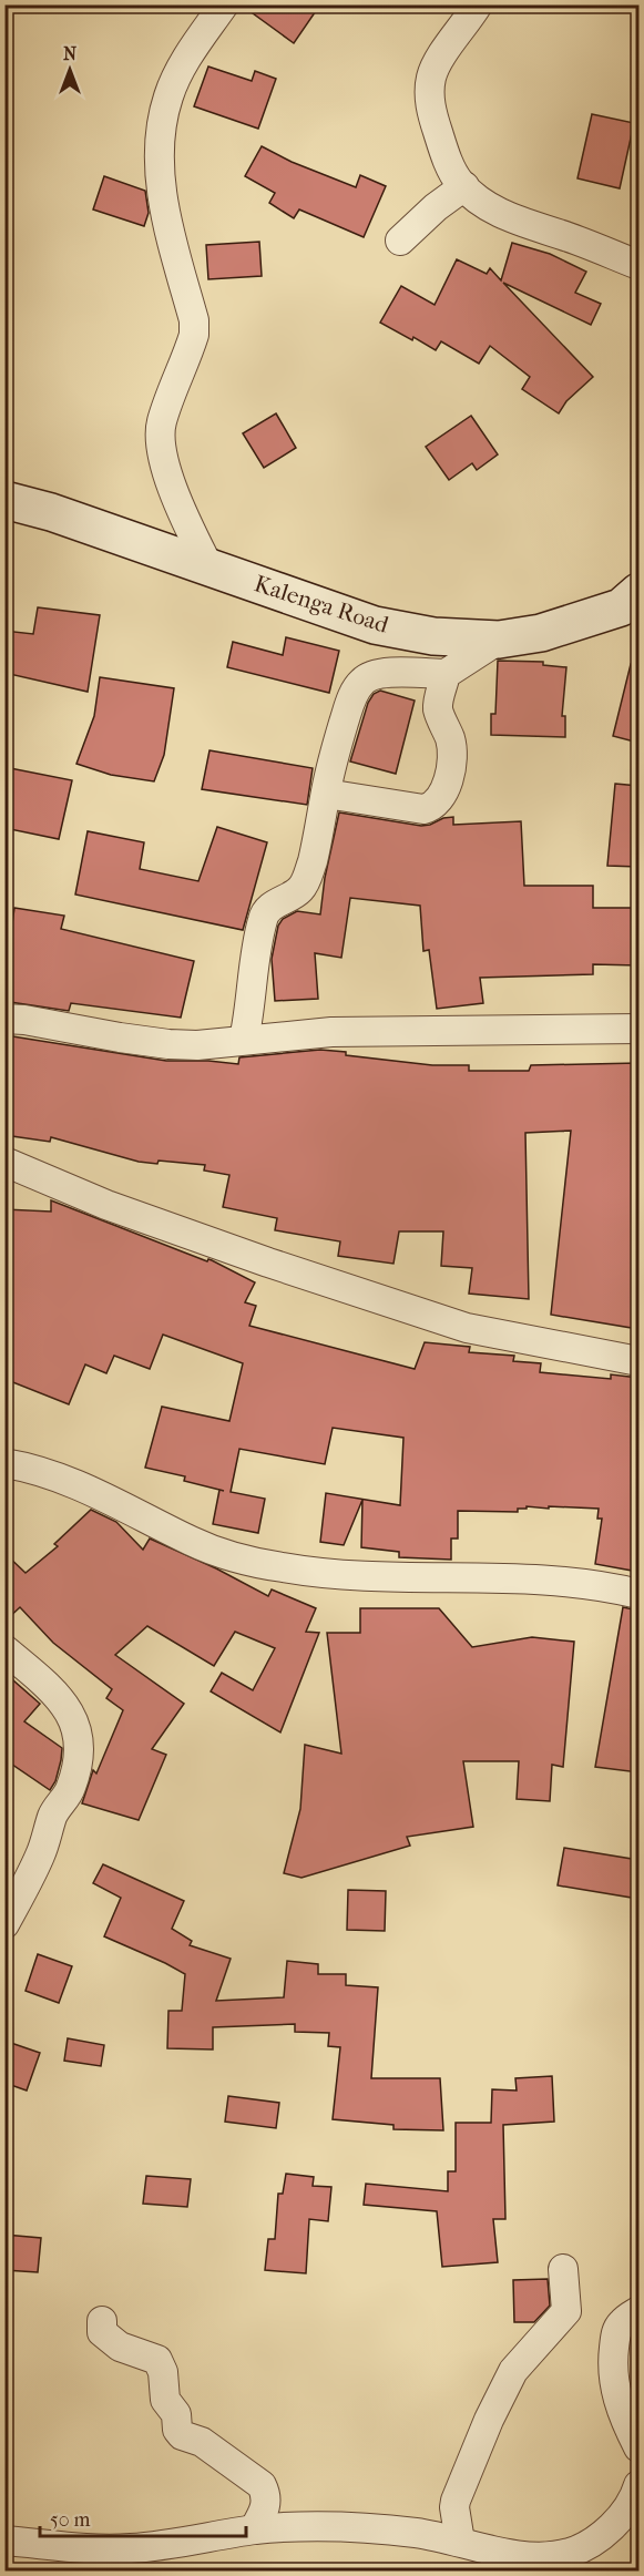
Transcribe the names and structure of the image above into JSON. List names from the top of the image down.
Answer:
{
  "streets": {
    "main road": ["Kalenga Road"]
  },
  "scale_bar": "50 m",
  "north": "top"
}
